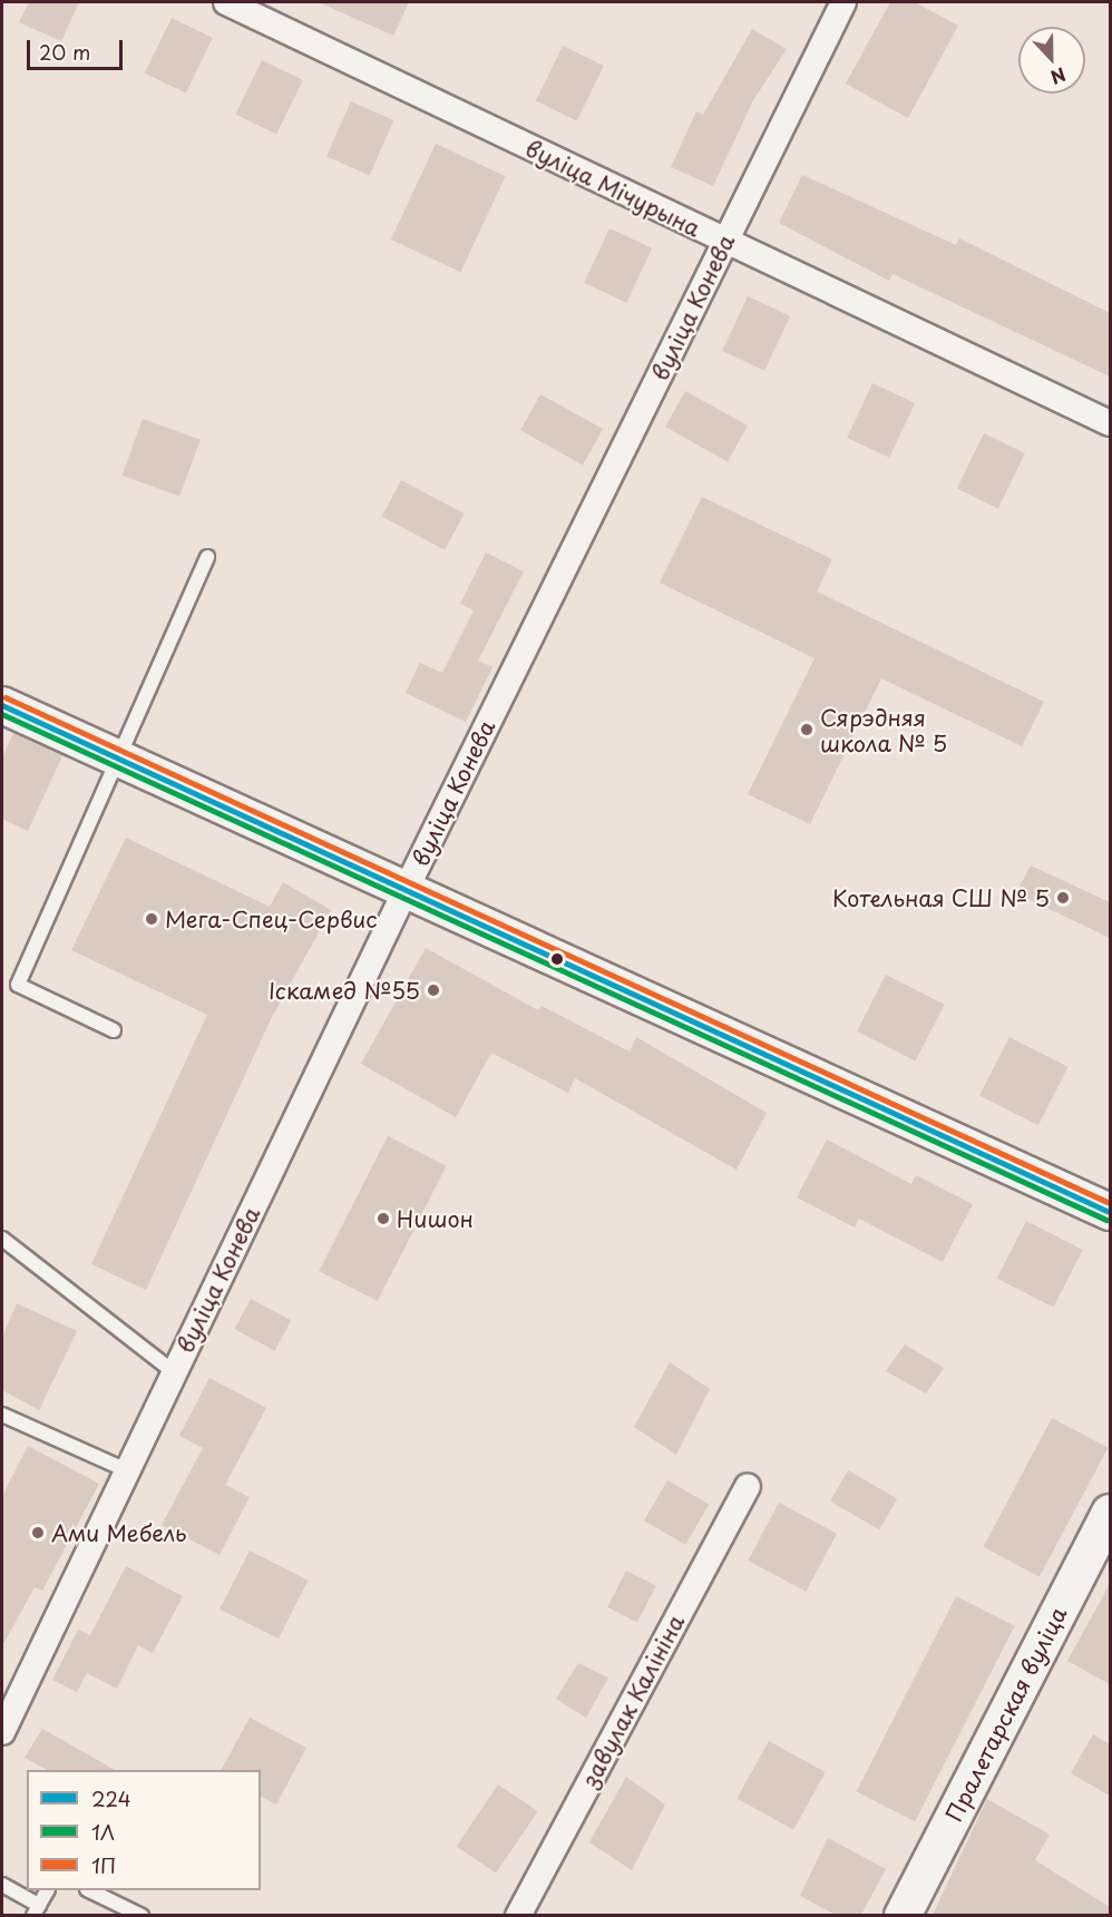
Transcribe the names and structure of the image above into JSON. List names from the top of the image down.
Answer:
{
  "streets": {
    "street": [
      "вуліца Мічурына",
      "вуліца Конева",
      "завулак Калініна",
      "Пралетарская вуліца"
    ]
  },
  "crossings": [
    ["вуліца Мічурына", "вуліца Конева"]
  ],
  "places": [
    "Сярэдняя школа № 5",
    "Котельная СШ № 5",
    "Мега-Спец-Сервис",
    "Іскамед №55",
    "Нишон",
    "Ами Мебель"
  ],
  "lines": ["transit line 1П", "transit line 224", "transit line 1Л"],
  "legend": ["224", "1Л", "1П"],
  "scale_bar": "20 m",
  "north": "bottom"
}
